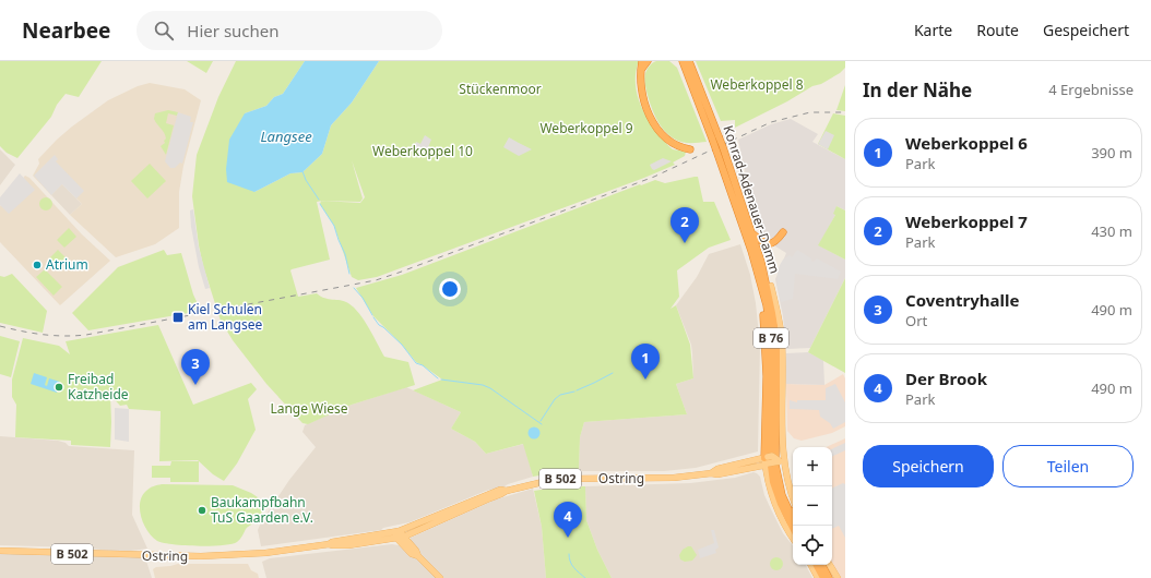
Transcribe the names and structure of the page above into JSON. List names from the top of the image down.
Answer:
{
  "streets": {
    "highway": ["Konrad-Adenauer-Damm", "B 76"],
    "main road": ["B 502", "Ostring"]
  },
  "crossings": [
    ["Konrad-Adenauer-Damm", "B 76"],
    ["Konrad-Adenauer-Damm", "Ostring"],
    ["B 76", "Ostring"]
  ],
  "water": ["Langsee"],
  "parks": [
    "Weberkoppel 8",
    "Stückenmoor",
    "Weberkoppel 9",
    "Weberkoppel 10",
    "Lange Wiese"
  ],
  "places": {
    "other": ["Atrium", "Freibad Katzheide", "Baukampfbahn TuS Gaarden e.V."],
    "transit": ["Kiel Schulen am Langsee"]
  },
  "page": {
    "header": "Nearbee",
    "search": "Hier suchen",
    "nav": ["Karte", "Route", "Gespeichert"],
    "heading": ["In der Nähe", "4 Ergebnisse"],
    "list": [
      {
        "mark": "1",
        "name": "Weberkoppel 6",
        "note": "Park",
        "value": "390 m"
      },
      {
        "mark": "2",
        "name": "Weberkoppel 7",
        "note": "Park",
        "value": "430 m"
      },
      {
        "mark": "3",
        "name": "Coventryhalle",
        "note": "Ort",
        "value": "490 m"
      },
      {
        "mark": "4",
        "name": "Der Brook",
        "note": "Park",
        "value": "490 m"
      }
    ],
    "pins": [
      "2",
      "1",
      "3",
      "4"
    ],
    "buttons": ["Speichern", "Teilen"],
    "map_buttons": ["+", "−"]
  }
}
